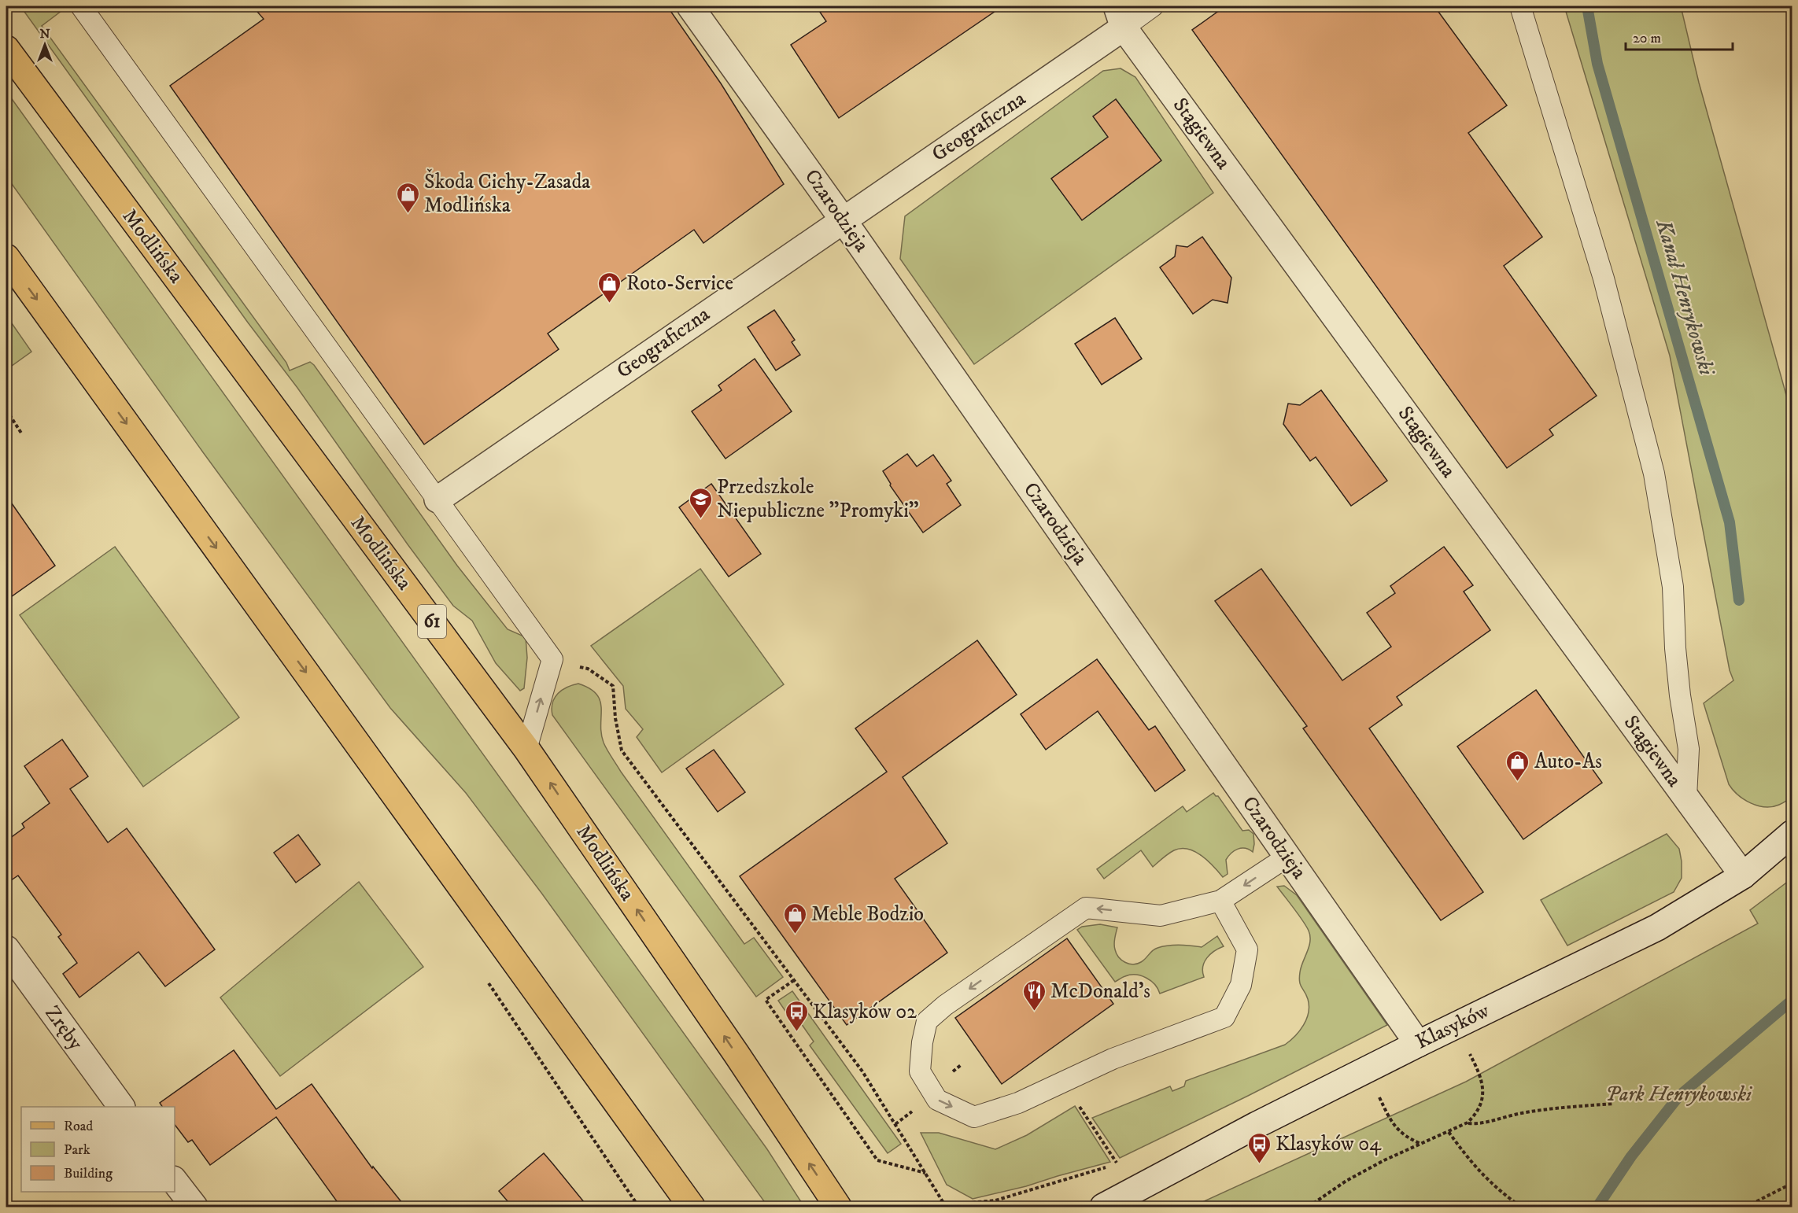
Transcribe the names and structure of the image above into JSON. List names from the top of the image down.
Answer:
{
  "streets": {
    "main road": ["Modlińska", "61"],
    "street": [
      "Geograficzna",
      "Stągiewna",
      "Czarodzieja",
      "Klasyków",
      "Zręby"
    ]
  },
  "crossings": [
    ["Geograficzna", "Stągiewna"],
    ["Geograficzna", "Czarodzieja"],
    ["Stągiewna", "Klasyków"],
    ["Czarodzieja", "Klasyków"]
  ],
  "water": ["Kanał Henrykowski"],
  "parks": ["Park Henrykowski"],
  "places": {
    "shop": [
      "Škoda Cichy-Zasada Modlińska",
      "Roto-Service",
      "Auto-As",
      "Meble Bodzio"
    ],
    "school or university": ["Przedszkole Niepubliczne \"Promyki\""],
    "restaurant": ["McDonald's"],
    "bus stop": ["Klasyków 02", "Klasyków 04"]
  },
  "legend": ["Road", "Park", "Building"],
  "scale_bar": "20 m",
  "north": "top"
}
